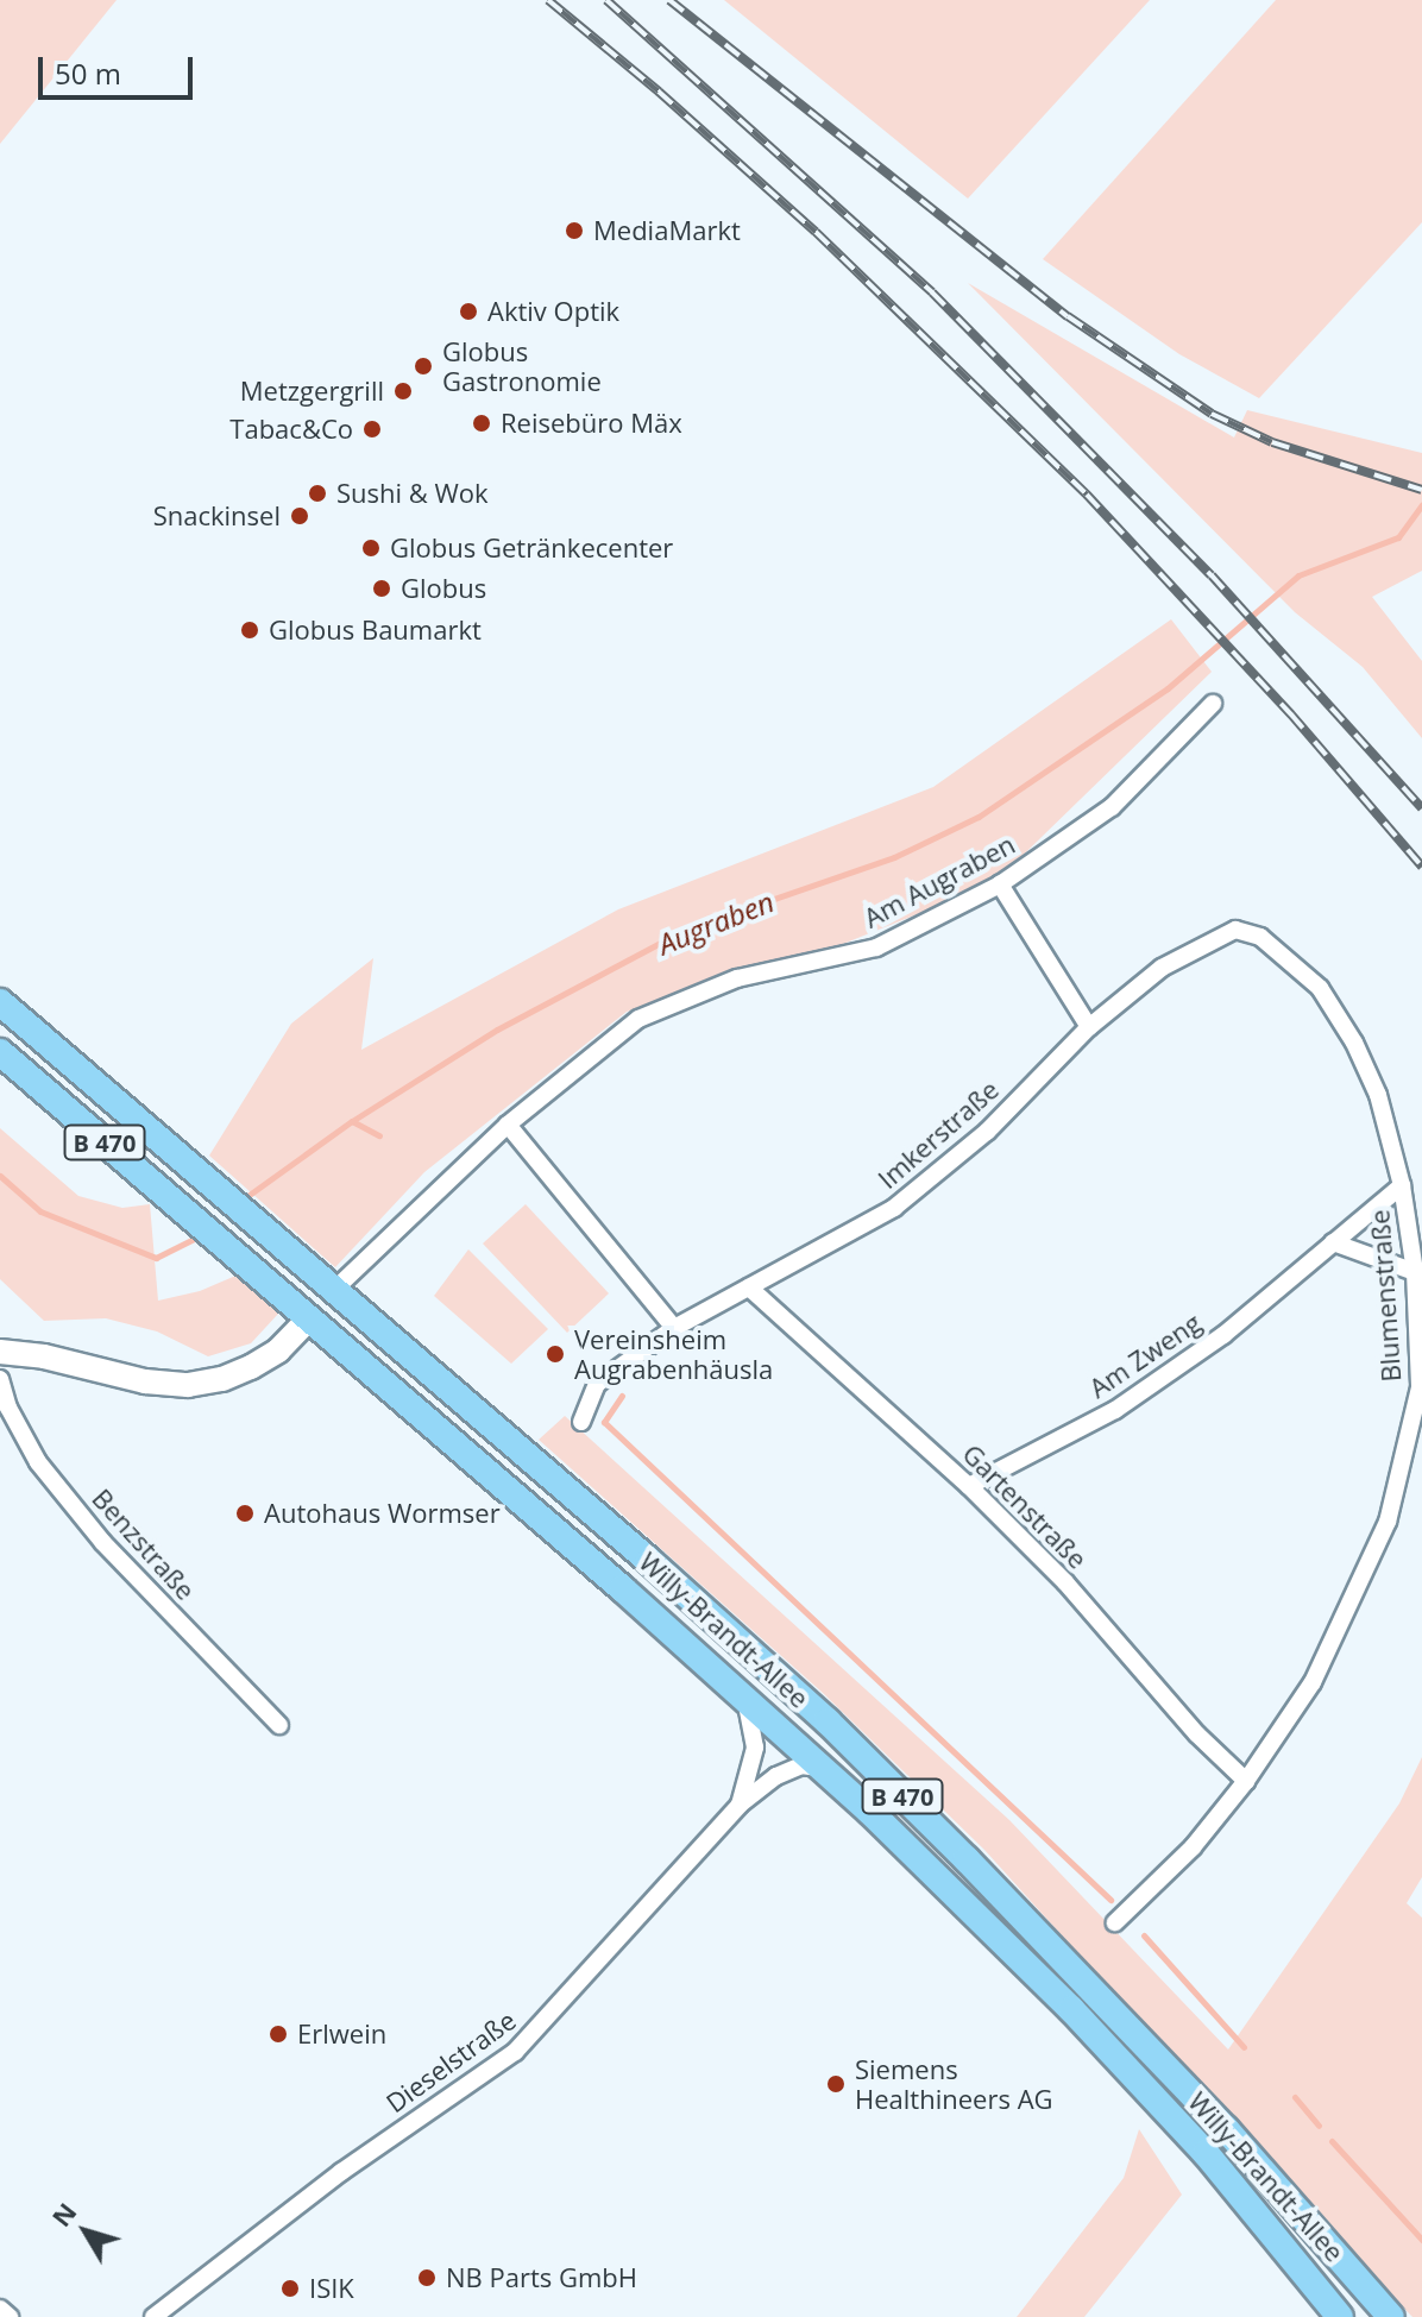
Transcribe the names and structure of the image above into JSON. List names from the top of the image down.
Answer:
{
  "streets": {
    "main road": ["B 470", "Willy-Brandt-Allee"],
    "street": [
      "Am Augraben",
      "Imkerstraße",
      "Blumenstraße",
      "Am Zweng",
      "Gartenstraße",
      "Benzstraße",
      "Dieselstraße"
    ]
  },
  "crossings": [
    ["Am Augraben", "Willy-Brandt-Allee"],
    ["Imkerstraße", "Blumenstraße"],
    ["Imkerstraße", "Gartenstraße"],
    ["Blumenstraße", "Am Zweng"],
    ["Blumenstraße", "Gartenstraße"],
    ["Am Zweng", "Gartenstraße"],
    ["Willy-Brandt-Allee", "Dieselstraße"]
  ],
  "water": ["Augraben"],
  "places": [
    "MediaMarkt",
    "Aktiv Optik",
    "Globus Gastronomie",
    "Metzgergrill",
    "Reisebüro Mäx",
    "Tabac&Co",
    "Sushi & Wok",
    "Snackinsel",
    "Globus Getränkecenter",
    "Globus",
    "Globus Baumarkt",
    "Vereinsheim Augrabenhäusla",
    "Autohaus Wormser",
    "Erlwein",
    "Siemens Healthineers AG",
    "NB Parts GmbH",
    "ISIK"
  ],
  "scale_bar": "50 m",
  "north": "top left"
}
